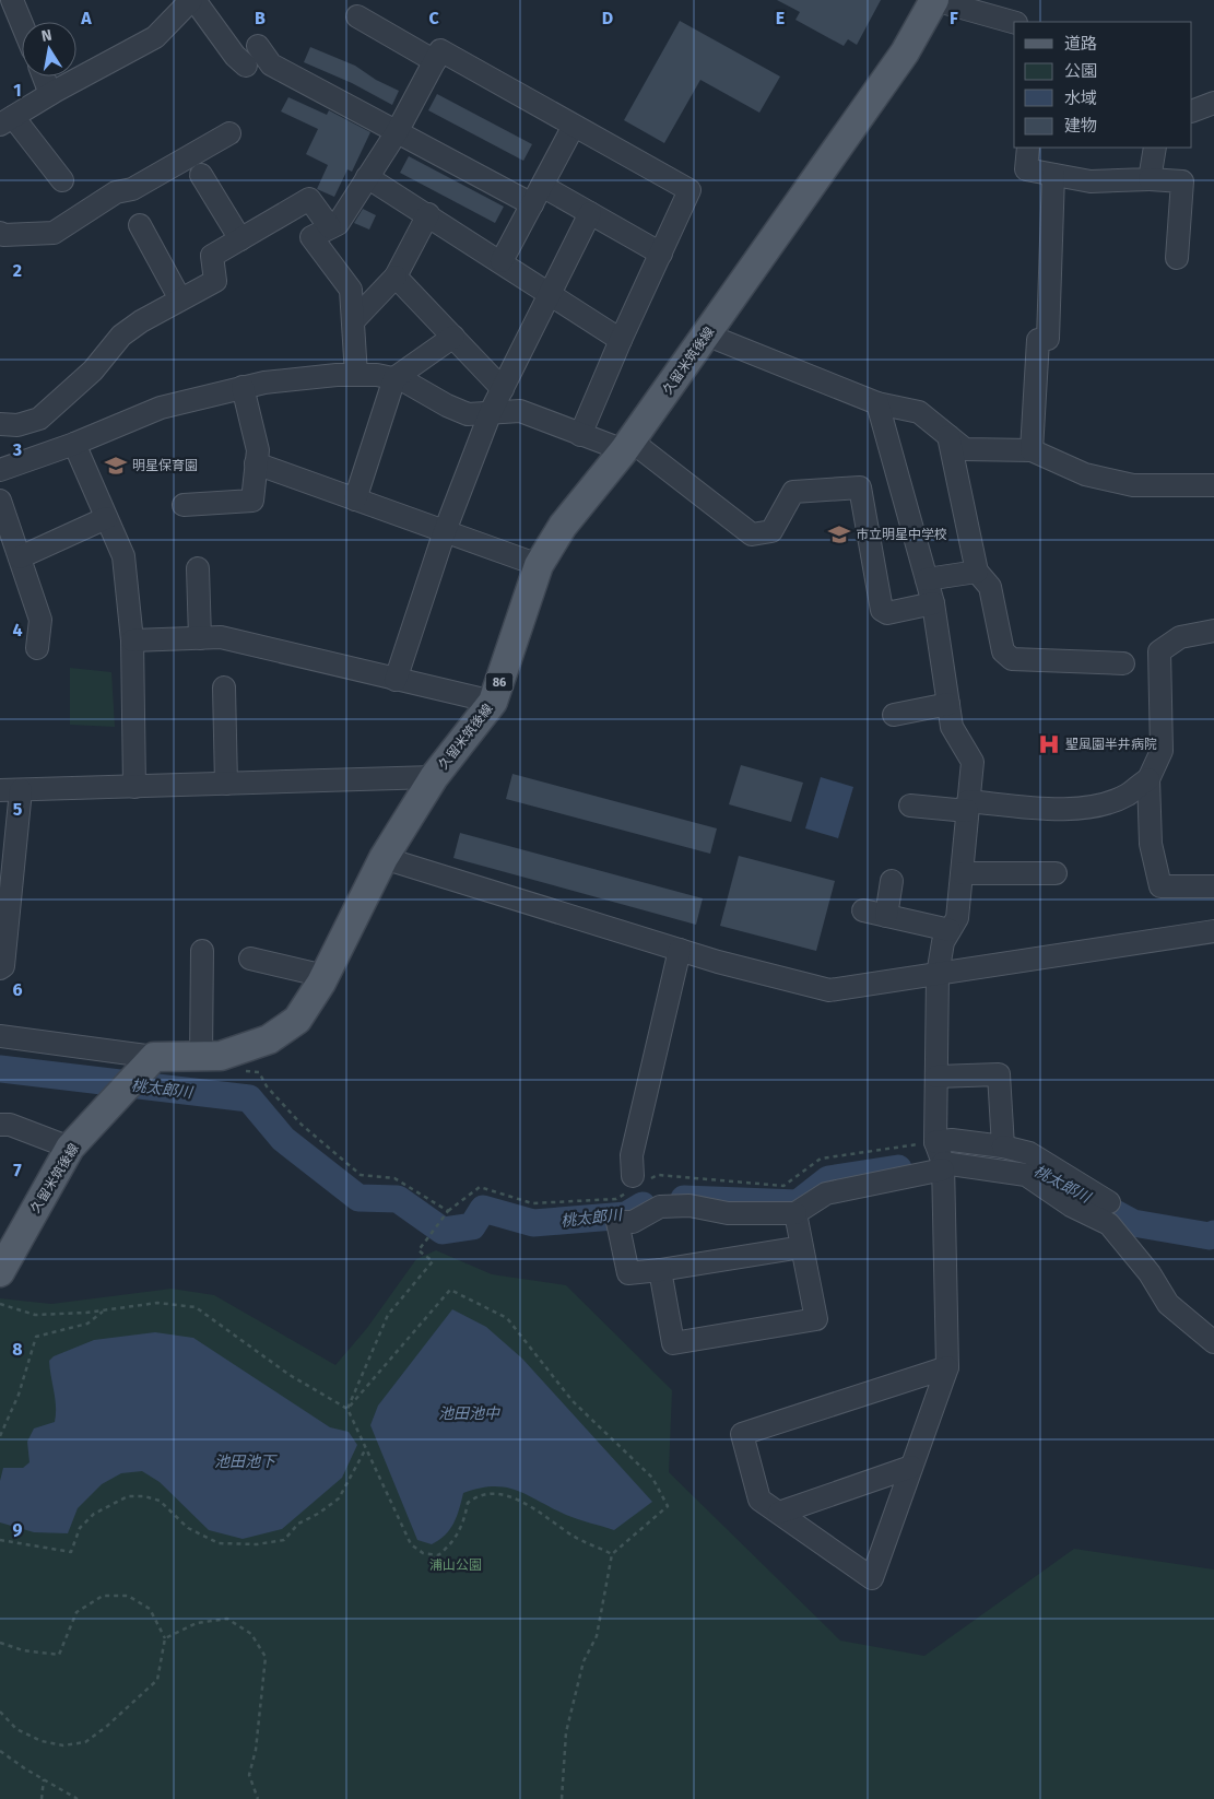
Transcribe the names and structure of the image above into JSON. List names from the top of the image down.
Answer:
{
  "streets": {
    "main road": ["久留米筑後線", "86"]
  },
  "water": ["桃太郎川", "池田池中", "池田池下"],
  "parks": ["浦山公園"],
  "places": {
    "school or university": ["明星保育園", "市立明星中学校"],
    "hospital": ["聖風園半井病院"]
  },
  "legend": [
    "道路",
    "公園",
    "水域",
    "建物"
  ],
  "north": "top",
  "grid": {
    "columns": [
      "A",
      "B",
      "C",
      "D",
      "E",
      "F"
    ],
    "rows": [
      "1",
      "2",
      "3",
      "4",
      "5",
      "6",
      "7",
      "8",
      "9"
    ]
  }
}
